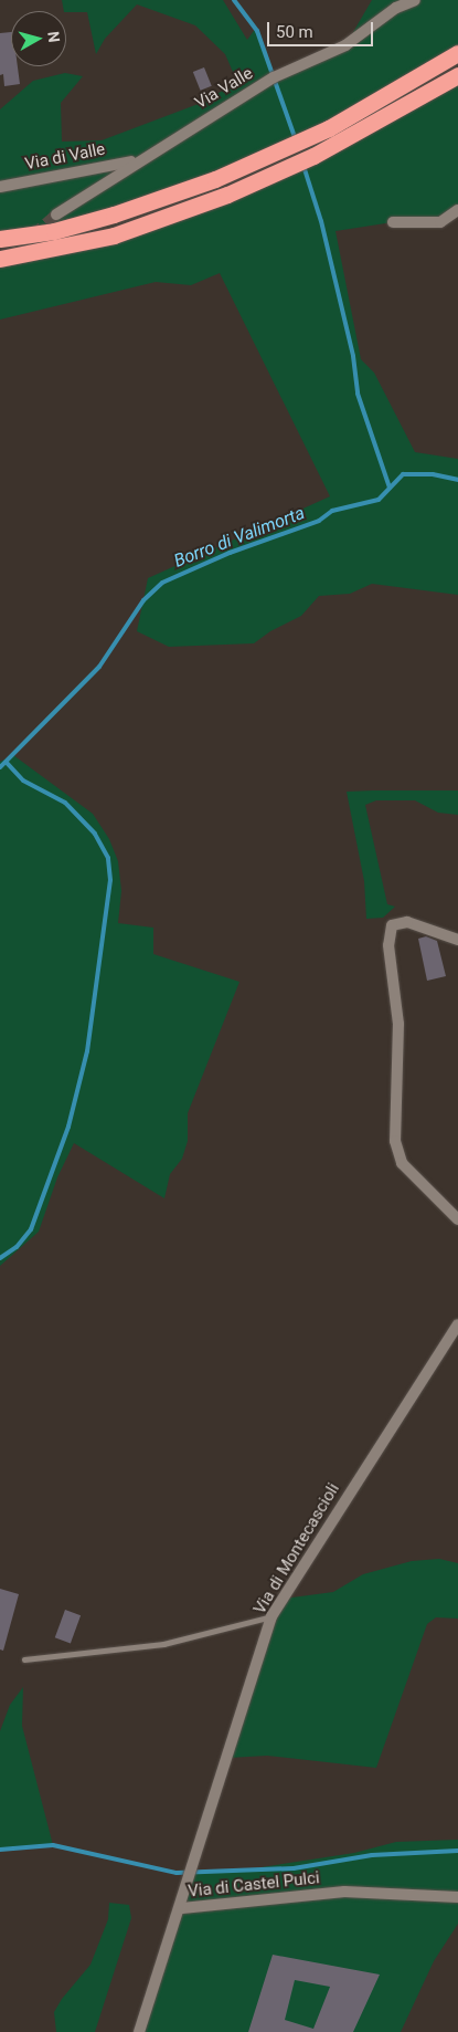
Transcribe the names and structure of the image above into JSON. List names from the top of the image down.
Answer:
{
  "streets": {
    "street": [
      "Via Valle",
      "Via di Valle",
      "Via di Montecascioli",
      "Via di Castel Pulci"
    ]
  },
  "crossings": [
    ["Via Valle", "Via di Valle"],
    ["Via di Montecascioli", "Via di Castel Pulci"]
  ],
  "water": ["Borro di Valimorta"],
  "scale_bar": "50 m",
  "north": "right"
}
